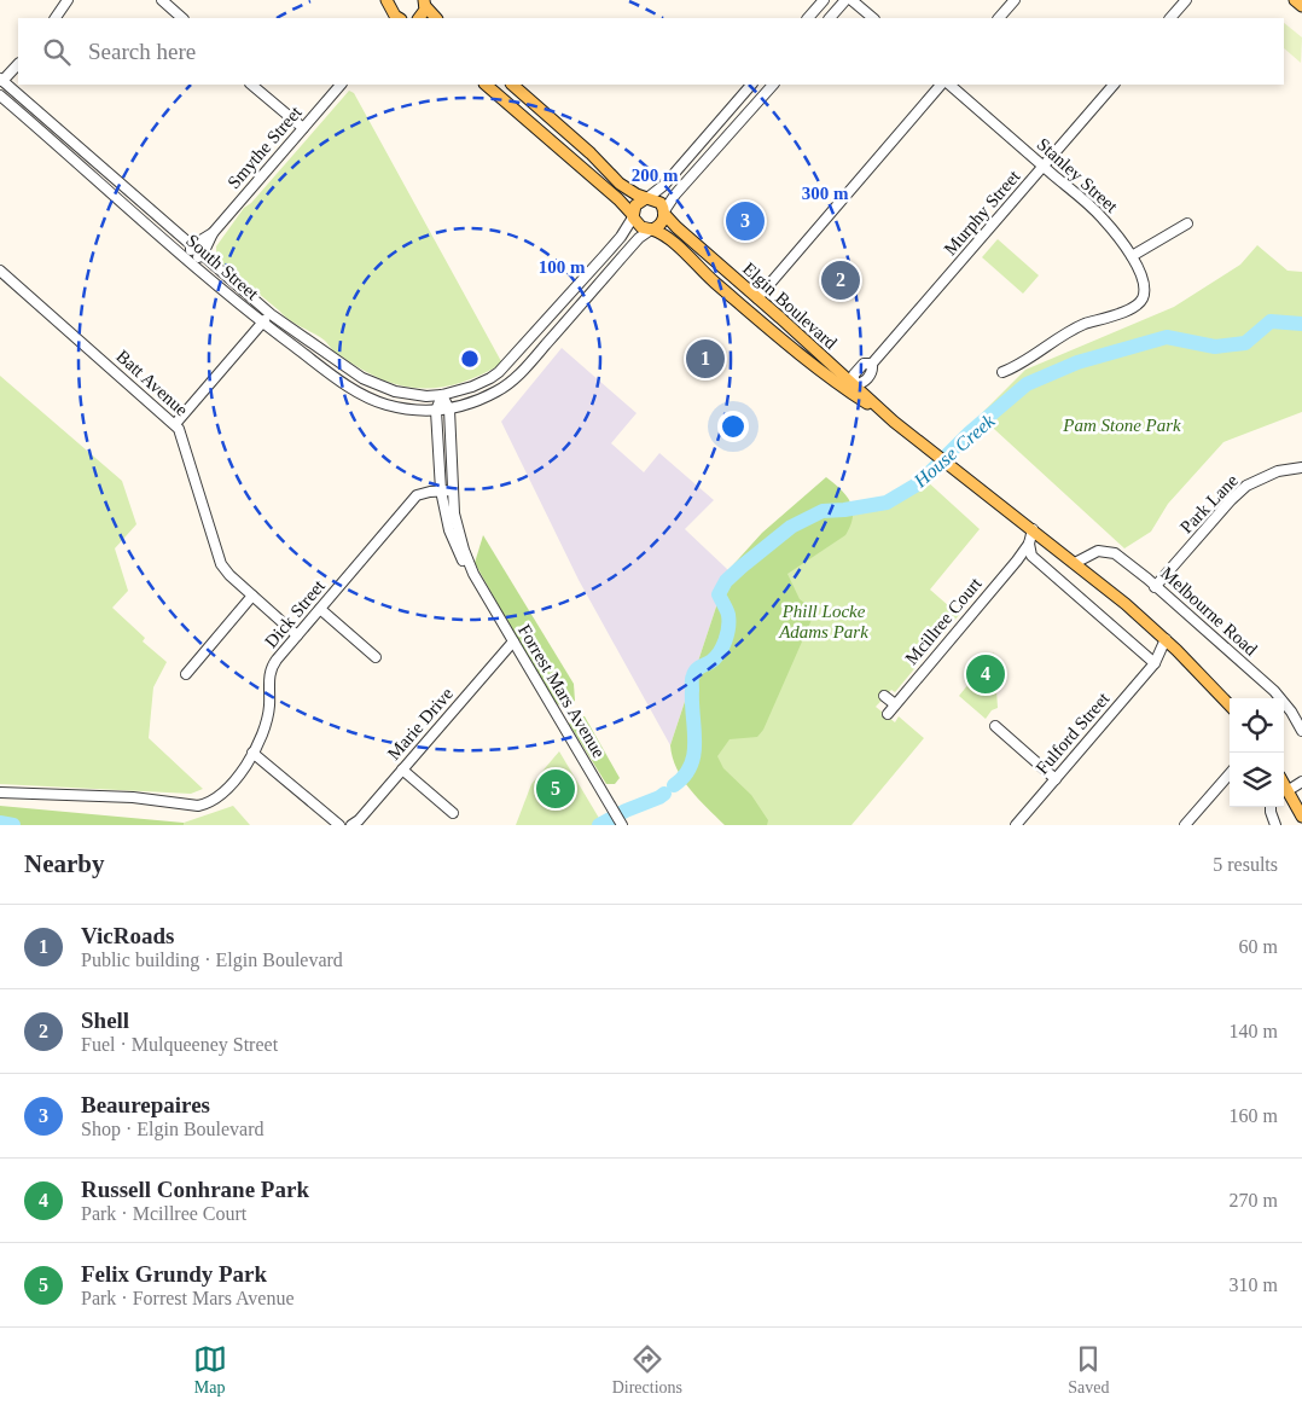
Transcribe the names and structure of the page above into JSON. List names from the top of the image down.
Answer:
{
  "streets": {
    "main road": ["Elgin Boulevard"],
    "street": [
      "Smythe Street",
      "Stanley Street",
      "Murphy Street",
      "South Street",
      "Batt Avenue",
      "Park Lane",
      "Melbourne Road",
      "Dick Street",
      "Mcillree Court",
      "Forrest Mars Avenue",
      "Marie Drive",
      "Fulford Street"
    ]
  },
  "crossings": [
    ["Smythe Street", "South Street"],
    ["Stanley Street", "Murphy Street"],
    ["Murphy Street", "Elgin Boulevard"],
    ["South Street", "Elgin Boulevard"],
    ["South Street", "Forrest Mars Avenue"],
    ["Elgin Boulevard", "Mcillree Court"],
    ["Batt Avenue", "Dick Street"],
    ["Park Lane", "Melbourne Road"],
    ["Dick Street", "Forrest Mars Avenue"],
    ["Forrest Mars Avenue", "Marie Drive"]
  ],
  "water": ["House Creek"],
  "parks": ["Pam Stone Park", "Phill Locke Adams Park"],
  "page": {
    "search": "Search here",
    "pins": [
      "3",
      "2",
      "1",
      "4",
      "5"
    ],
    "heading": ["Nearby", "5 results"],
    "list": [
      {
        "mark": "1",
        "name": "VicRoads",
        "note": "Public building · Elgin Boulevard",
        "value": "60 m"
      },
      {
        "mark": "2",
        "name": "Shell",
        "note": "Fuel · Mulqueeney Street",
        "value": "140 m"
      },
      {
        "mark": "3",
        "name": "Beaurepaires",
        "note": "Shop · Elgin Boulevard",
        "value": "160 m"
      },
      {
        "mark": "4",
        "name": "Russell Conhrane Park",
        "note": "Park · Mcillree Court",
        "value": "270 m"
      },
      {
        "mark": "5",
        "name": "Felix Grundy Park",
        "note": "Park · Forrest Mars Avenue",
        "value": "310 m"
      }
    ],
    "nav": ["Map", "Directions", "Saved"]
  },
  "rings": ["200 m", "300 m", "100 m"]
}
